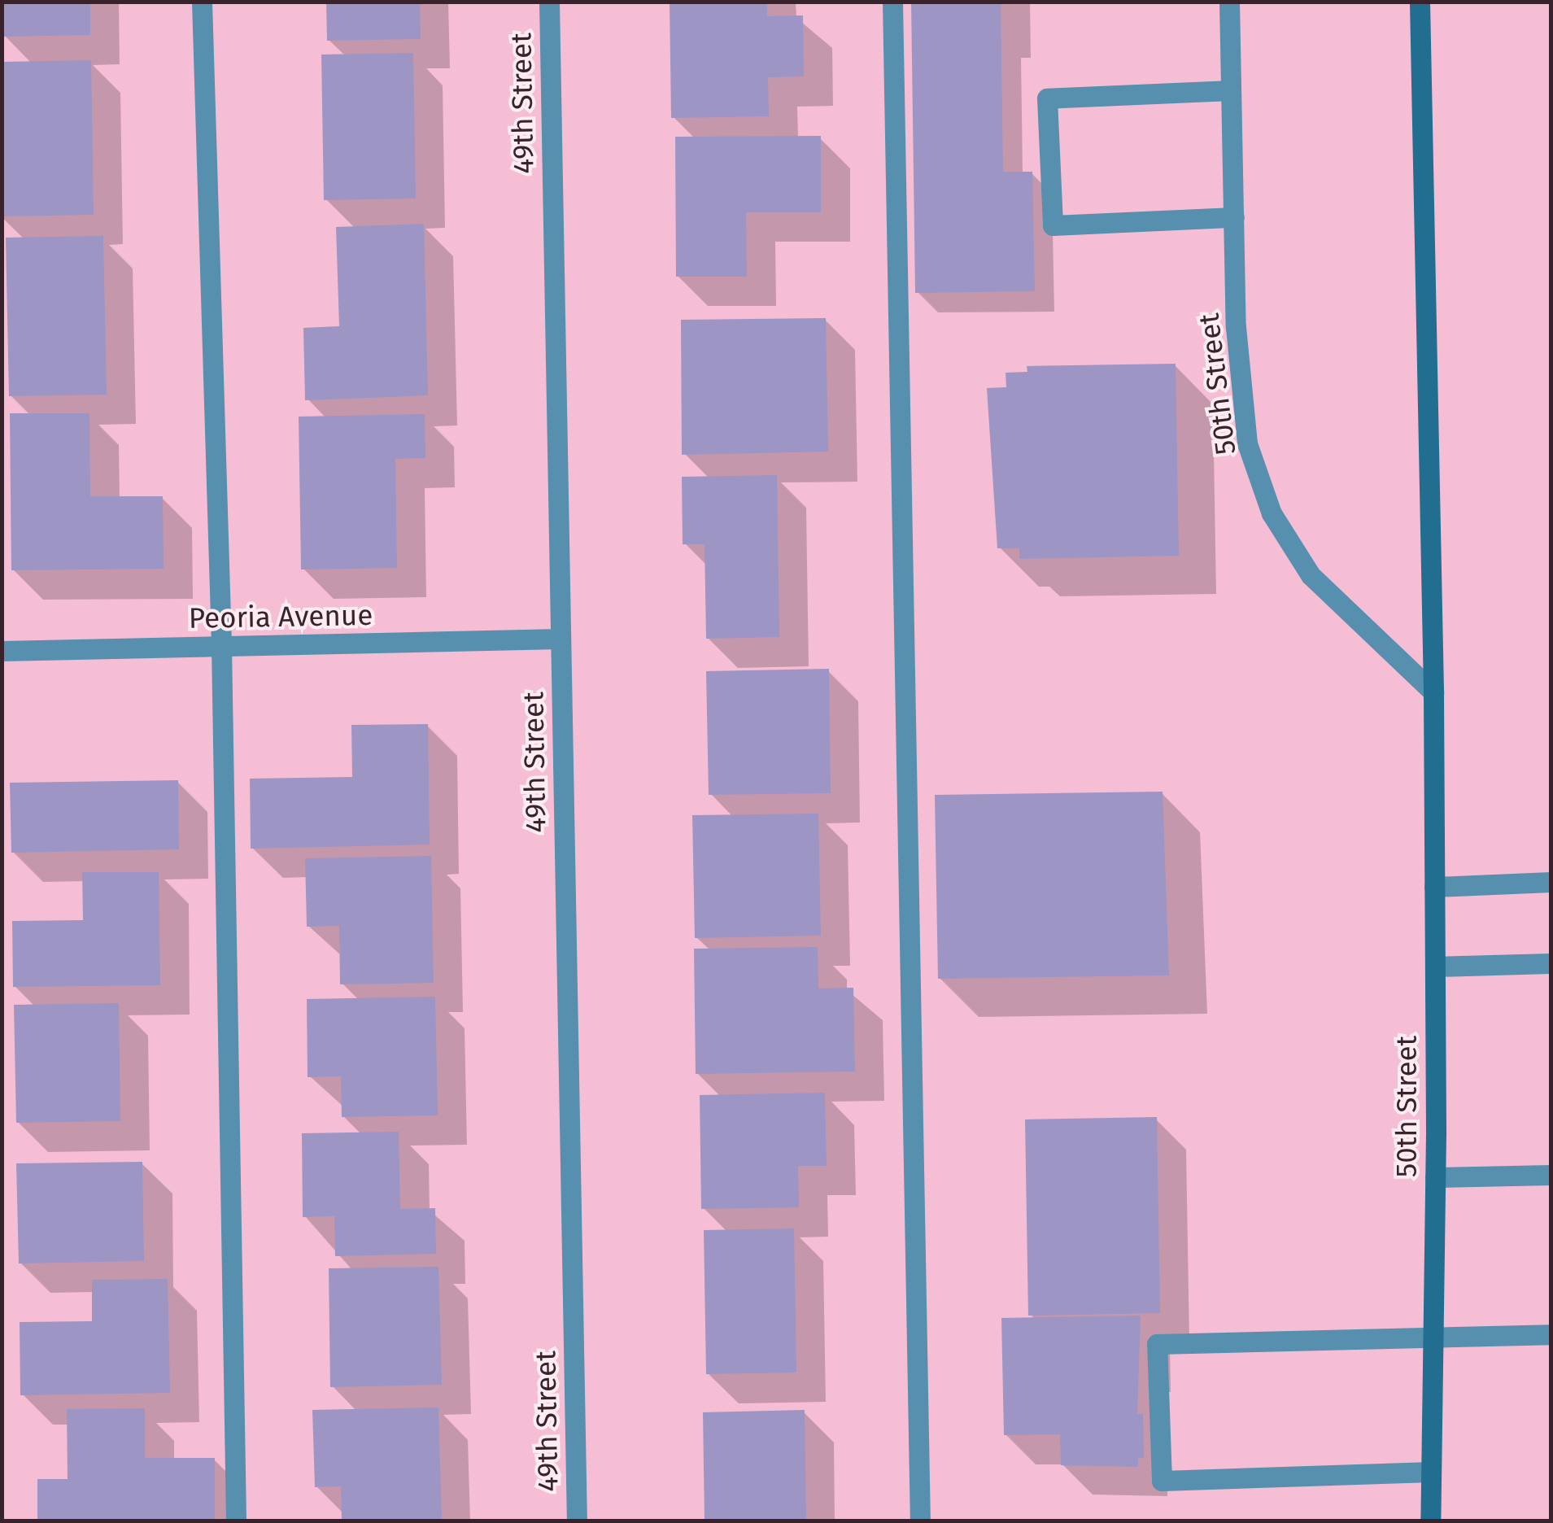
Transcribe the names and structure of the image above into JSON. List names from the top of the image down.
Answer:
{
  "streets": {
    "main road": ["50th Street"],
    "street": ["49th Street", "Peoria Avenue"]
  },
  "crossings": [
    ["49th Street", "Peoria Avenue"]
  ]
}
